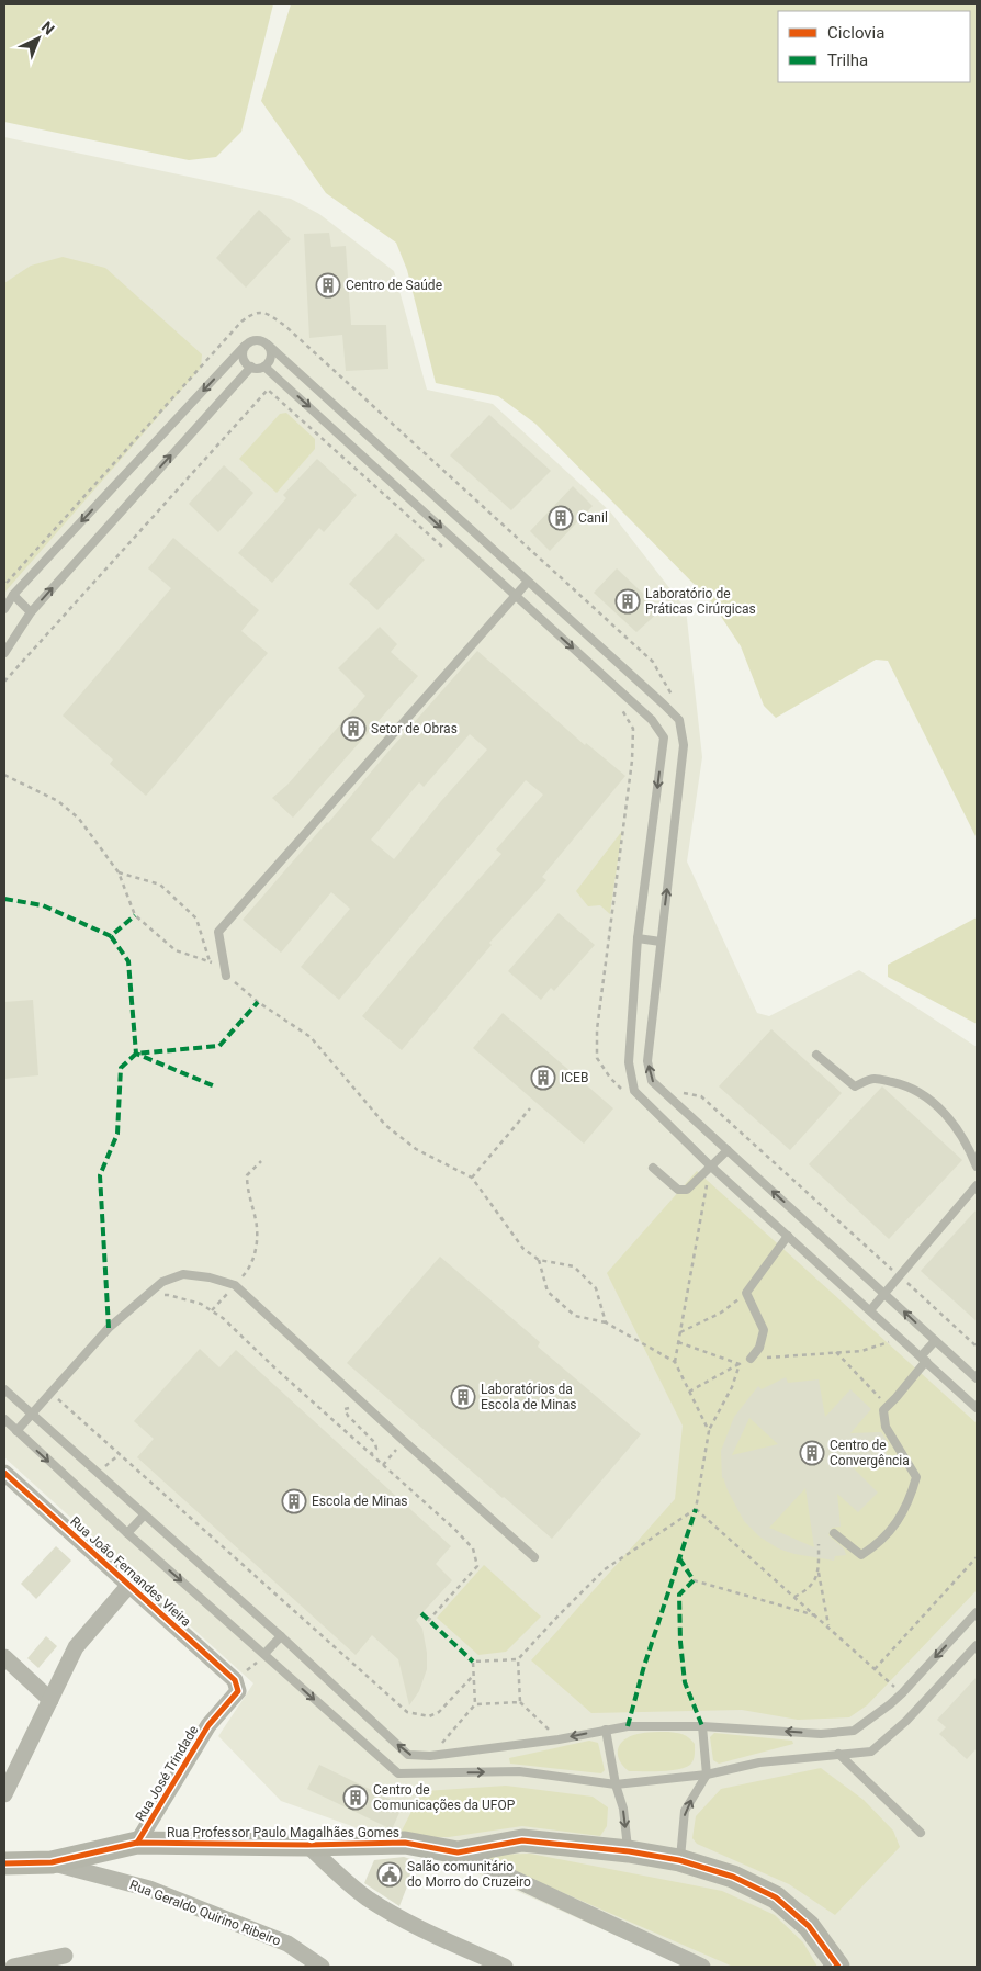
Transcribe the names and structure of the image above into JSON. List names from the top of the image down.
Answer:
{
  "streets": {
    "street": [
      "Rua João Fernandes Vieira",
      "Rua José Trindade",
      "Rua Professor Paulo Magalhães Gomes",
      "Rua Geraldo Quirino Ribeiro"
    ]
  },
  "crossings": [
    ["Rua João Fernandes Vieira", "Rua José Trindade"],
    ["Rua José Trindade", "Rua Professor Paulo Magalhães Gomes"],
    ["Rua Professor Paulo Magalhães Gomes", "Rua Geraldo Quirino Ribeiro"]
  ],
  "places": {
    "building": [
      "Centro de Saúde",
      "Canil",
      "Laboratório de Práticas Cirúrgicas",
      "Setor de Obras",
      "ICEB",
      "Laboratórios da Escola de Minas",
      "Centro de Convergência",
      "Escola de Minas",
      "Centro de Comunicações da UFOP"
    ],
    "public building": ["Salão comunitário do Morro do Cruzeiro"]
  },
  "legend": ["Ciclovia", "Trilha"],
  "north": "top right"
}
